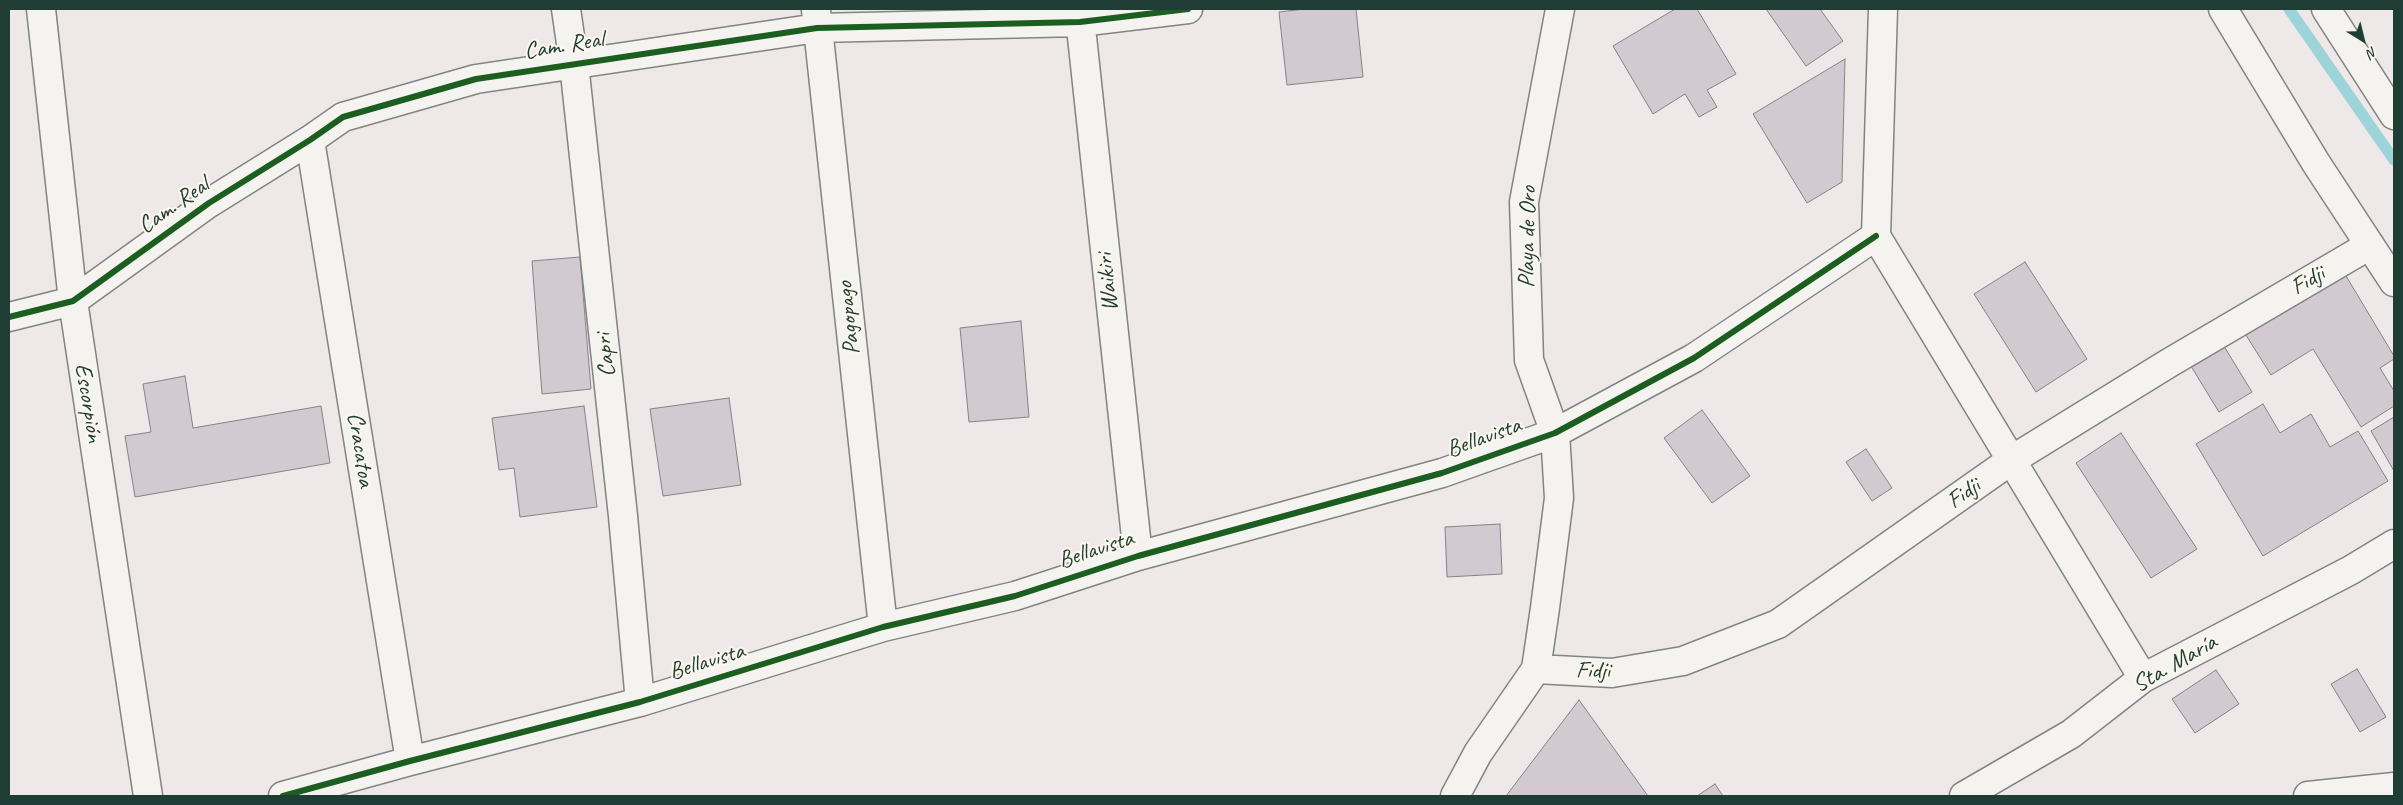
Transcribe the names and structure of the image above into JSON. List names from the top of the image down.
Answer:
{
  "streets": {
    "street": [
      "Cam. Real",
      "Playa de Oro",
      "Fidji",
      "Waikiri",
      "Pagopago",
      "Capri",
      "Escorpión",
      "Bellavista",
      "Cracatoa",
      "Sta. María"
    ]
  },
  "crossings": [
    ["Cam. Real", "Waikiri"],
    ["Cam. Real", "Pagopago"],
    ["Cam. Real", "Capri"],
    ["Cam. Real", "Escorpión"],
    ["Cam. Real", "Cracatoa"],
    ["Playa de Oro", "Fidji"],
    ["Playa de Oro", "Bellavista"],
    ["Waikiri", "Bellavista"],
    ["Pagopago", "Bellavista"],
    ["Capri", "Bellavista"],
    ["Bellavista", "Cracatoa"]
  ],
  "north": "bottom right"
}
